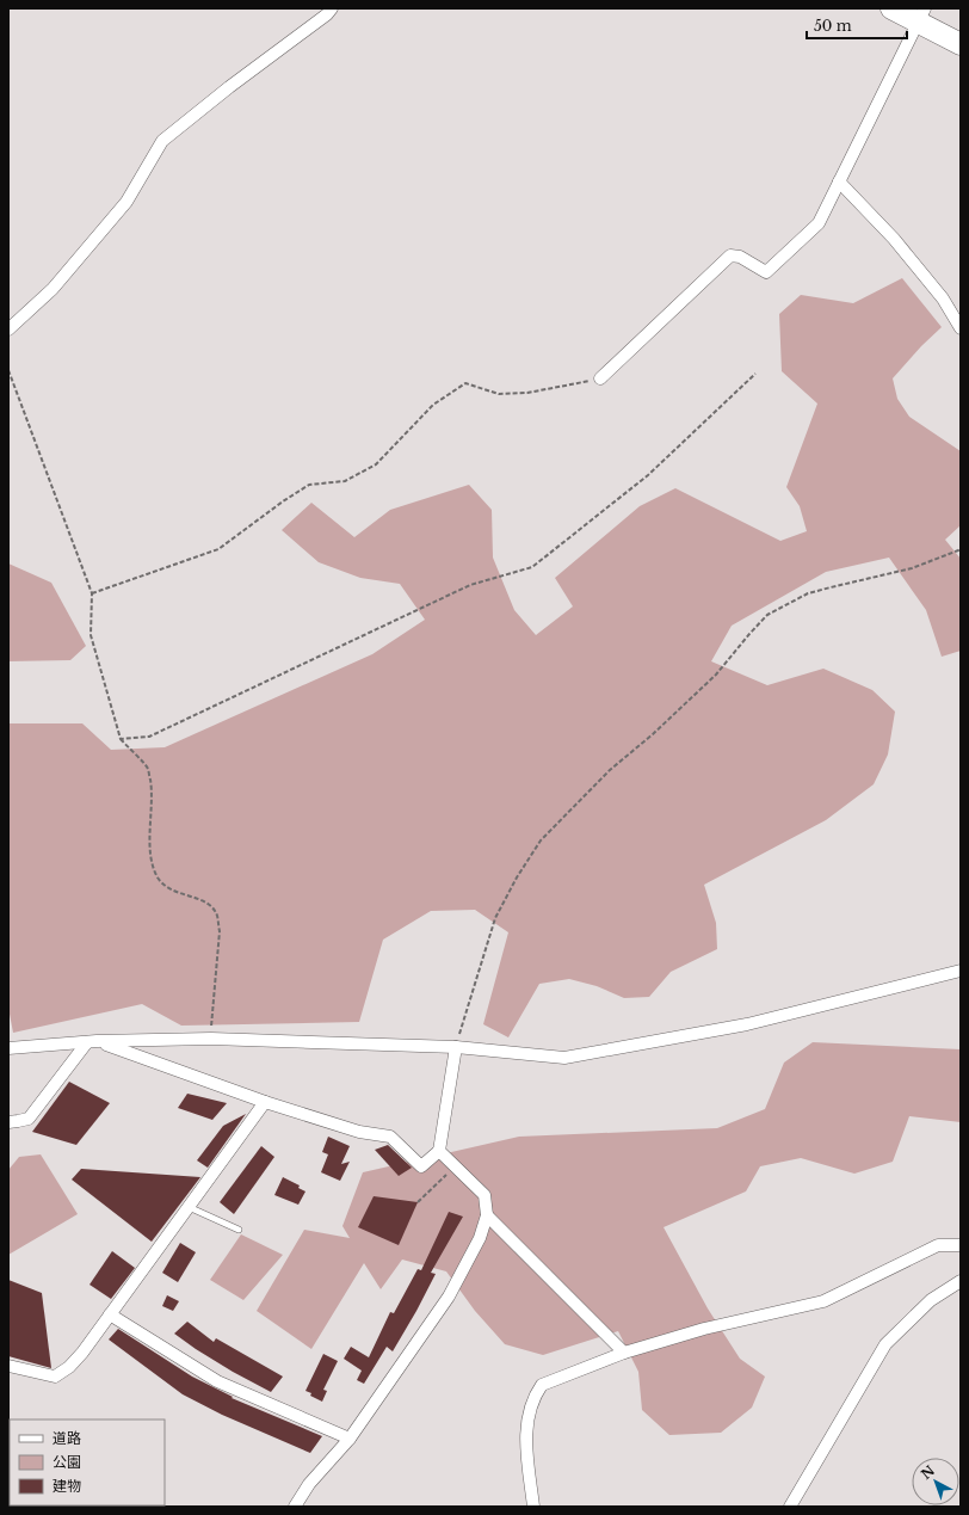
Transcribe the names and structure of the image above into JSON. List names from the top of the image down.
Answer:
{
  "legend": ["道路", "公園", "建物"],
  "scale_bar": "50 m",
  "north": "top left"
}
